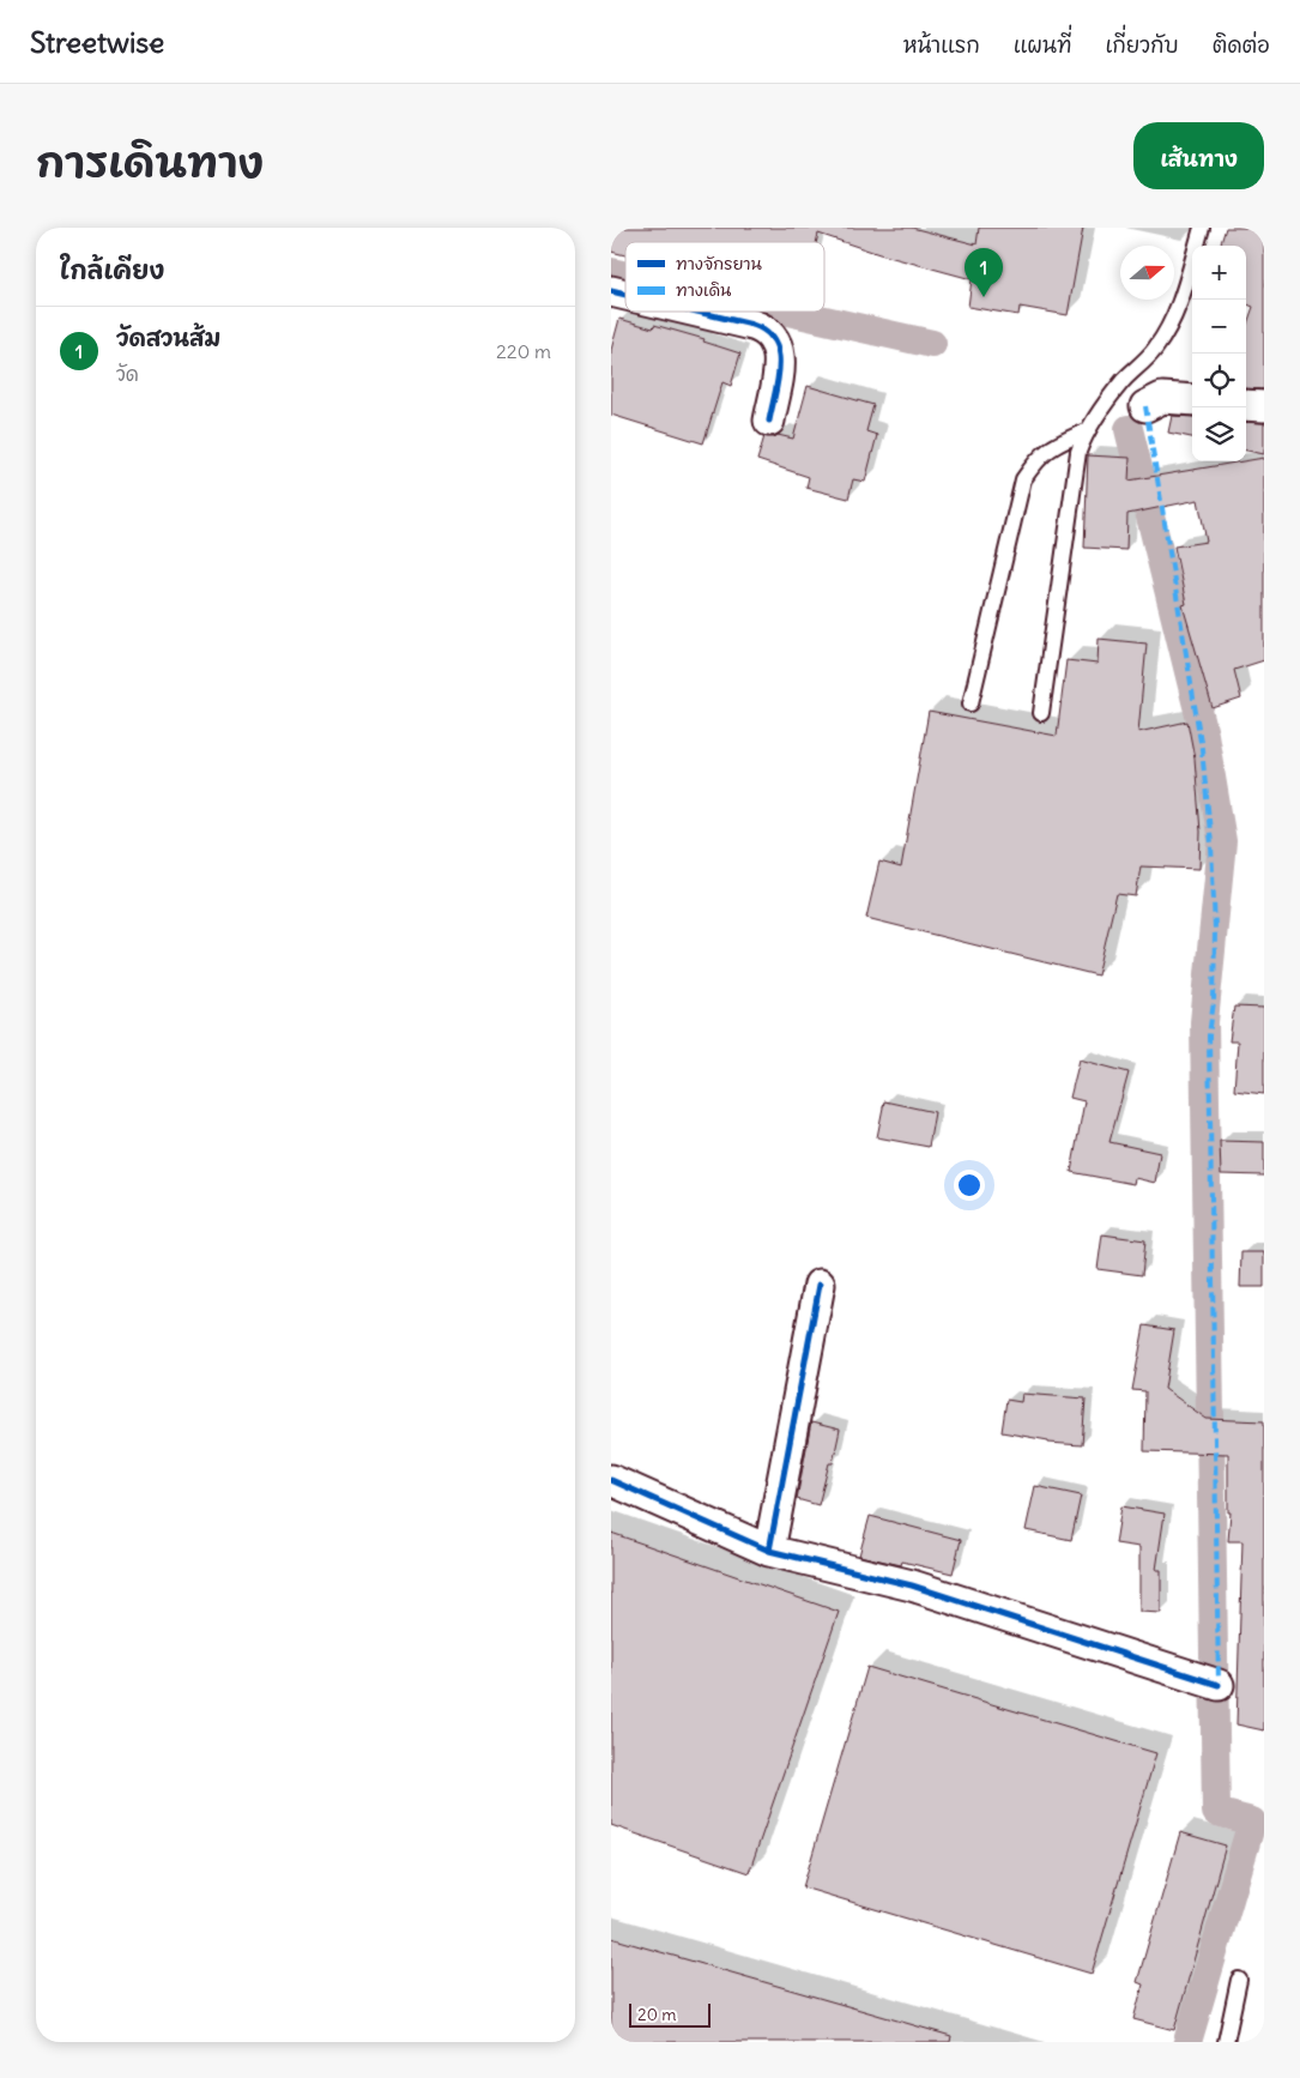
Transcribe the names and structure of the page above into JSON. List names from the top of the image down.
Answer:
{
  "legend": ["ทางจักรยาน", "ทางเดิน"],
  "scale_bar": "20 m",
  "north": "right",
  "page": {
    "header": "Streetwise",
    "nav": [
      "หน้าแรก",
      "แผนที่",
      "เกี่ยวกับ",
      "ติดต่อ"
    ],
    "title": "การเดินทาง",
    "buttons": "เส้นทาง",
    "heading": "ใกล้เคียง",
    "map_buttons": ["+", "−"],
    "pins": "1",
    "list": [
      {
        "mark": "1",
        "name": "วัดสวนส้ม",
        "note": "วัด",
        "value": "220 m"
      }
    ],
    "scale": "20 m"
  }
}
